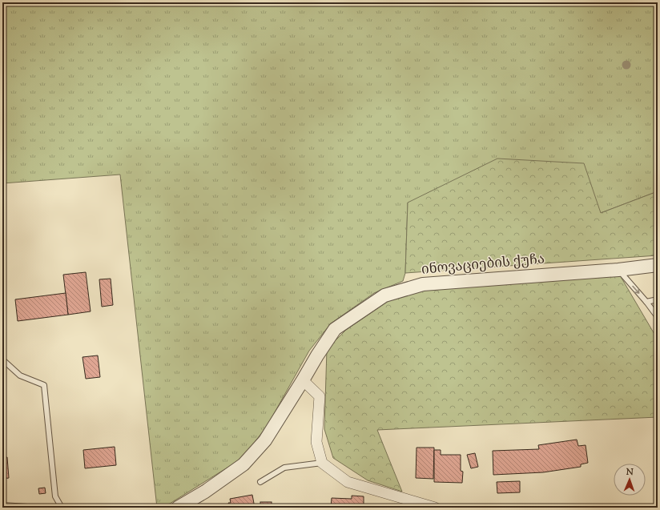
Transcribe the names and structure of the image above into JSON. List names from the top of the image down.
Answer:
{
  "streets": {
    "street": ["ინოვაციების ქუჩა"]
  },
  "north": "top"
}
